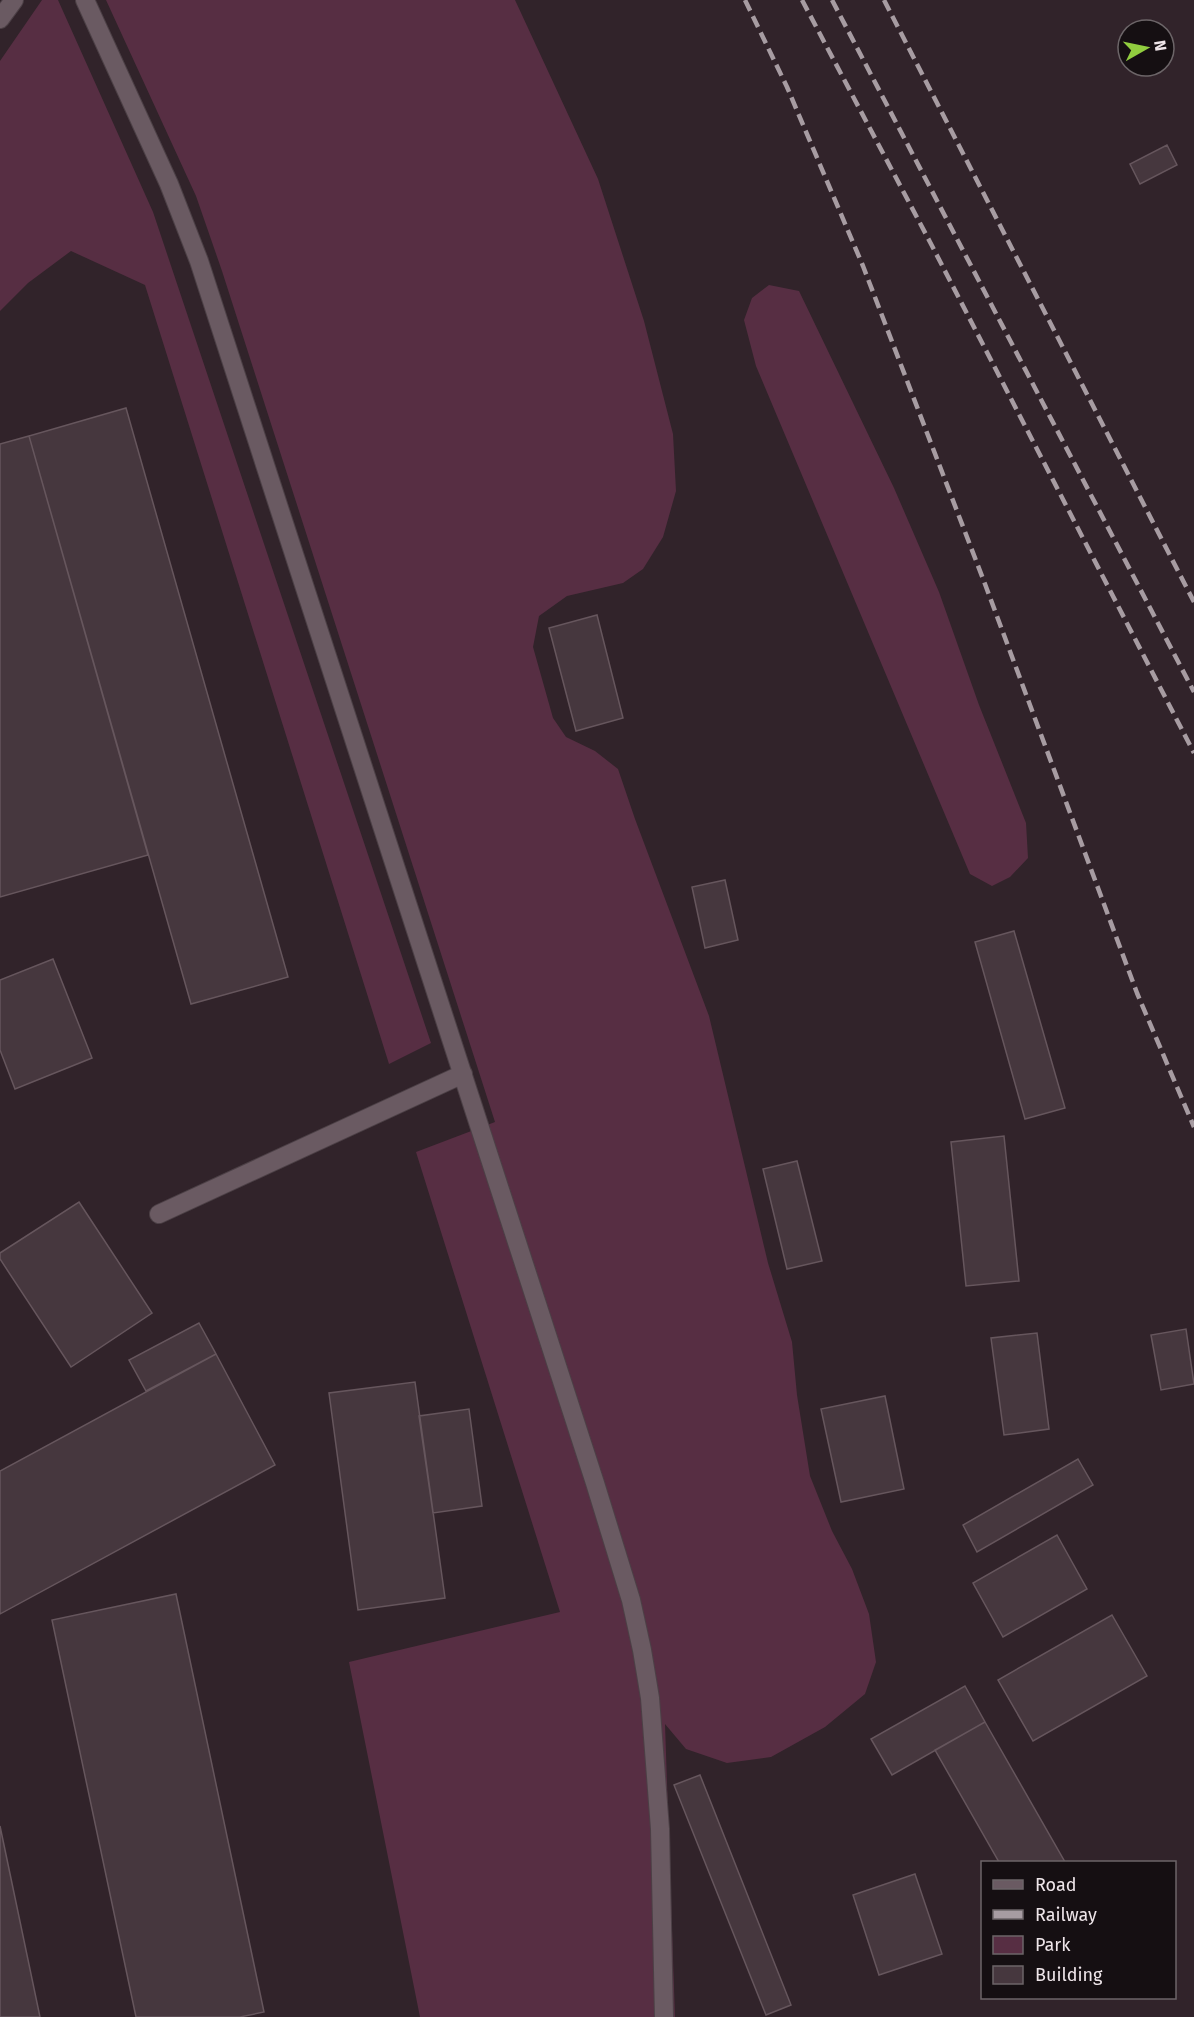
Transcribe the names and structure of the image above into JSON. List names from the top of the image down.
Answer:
{
  "legend": [
    "Road",
    "Railway",
    "Park",
    "Building"
  ],
  "north": "right"
}
